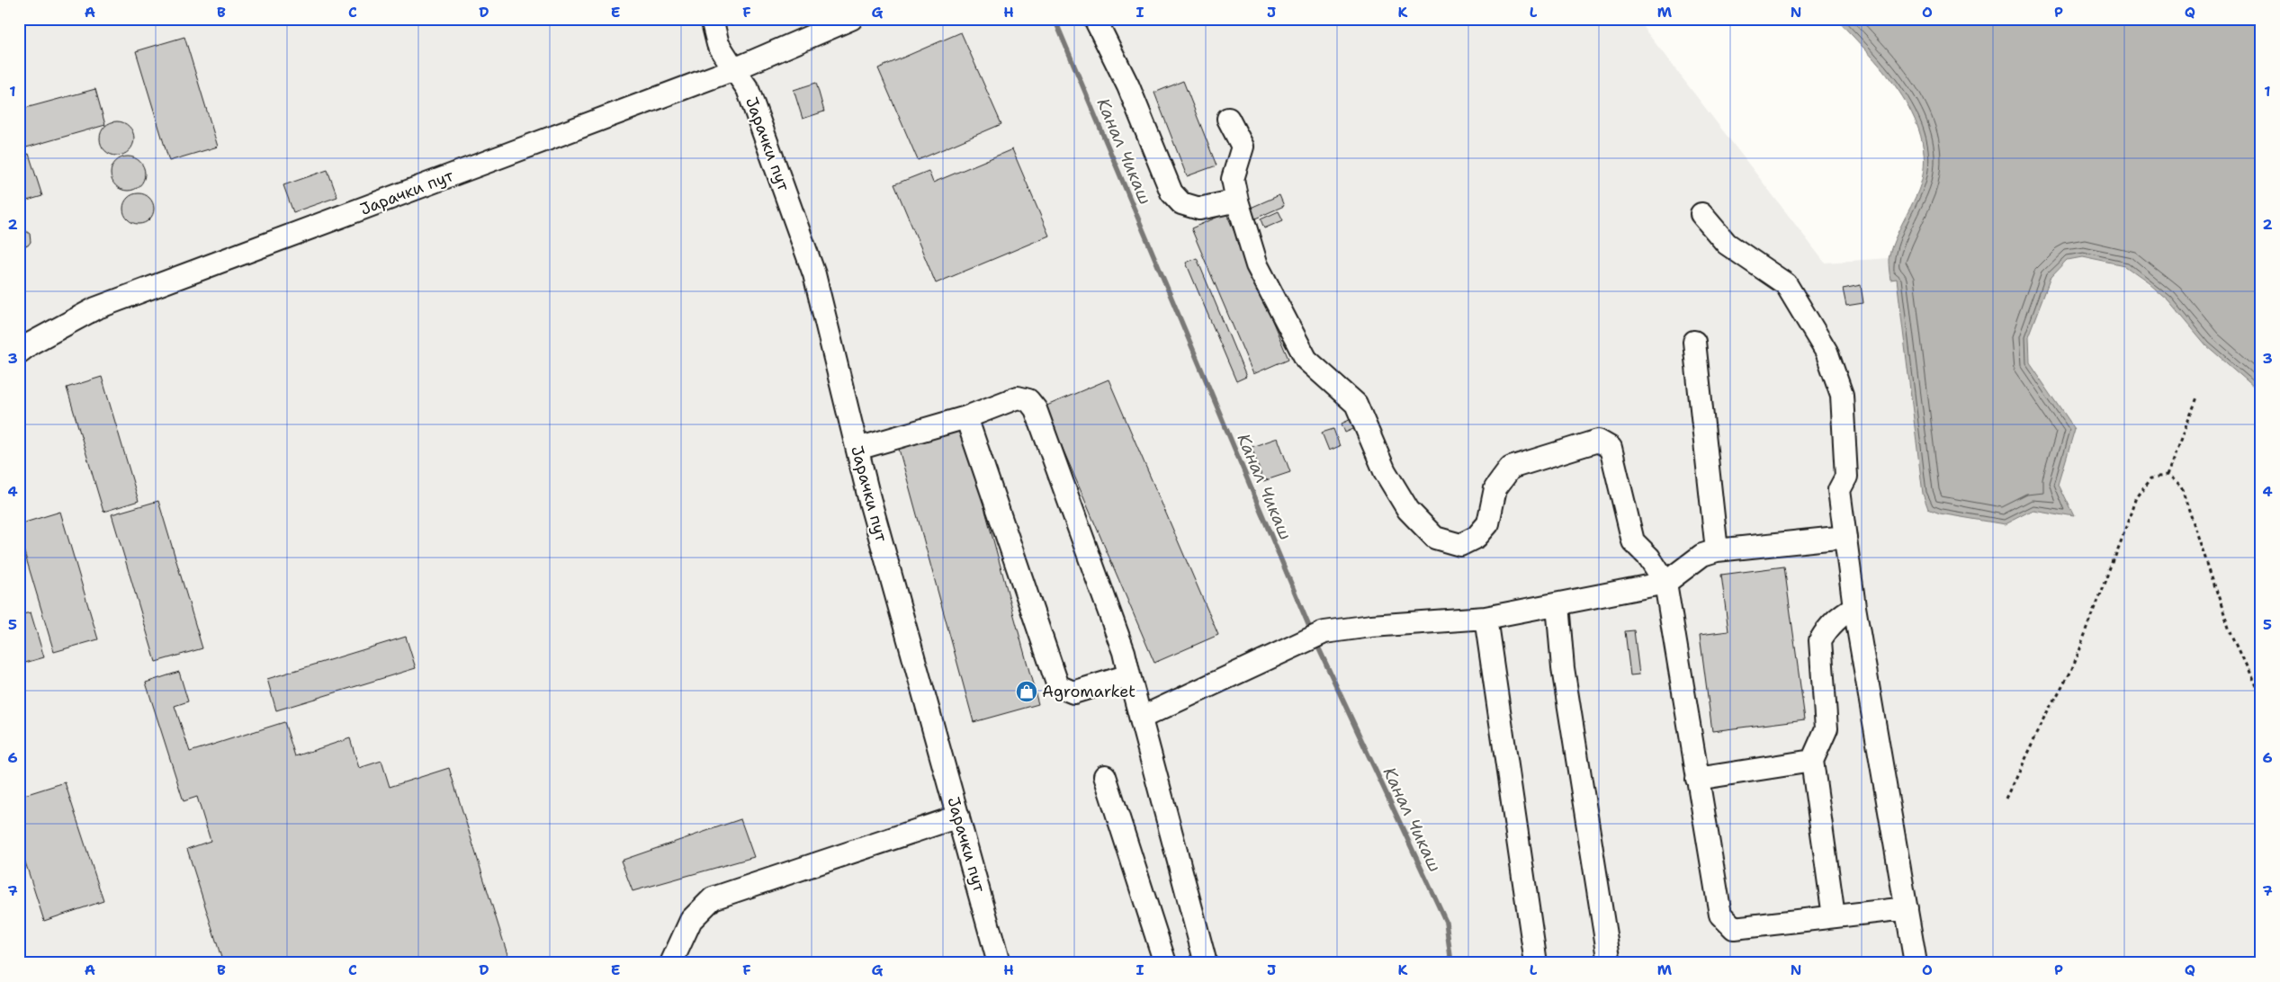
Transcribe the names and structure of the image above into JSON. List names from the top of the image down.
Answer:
{
  "streets": {
    "street": ["Јарачки пут"]
  },
  "water": ["Канал Чикаш"],
  "places": {
    "shop": ["Agromarket"]
  },
  "grid": {
    "columns": [
      "A",
      "B",
      "C",
      "D",
      "E",
      "F",
      "G",
      "H",
      "I",
      "J",
      "K",
      "L",
      "M",
      "N",
      "O",
      "P",
      "Q"
    ],
    "rows": [
      "1",
      "2",
      "3",
      "4",
      "5",
      "6",
      "7"
    ]
  }
}
